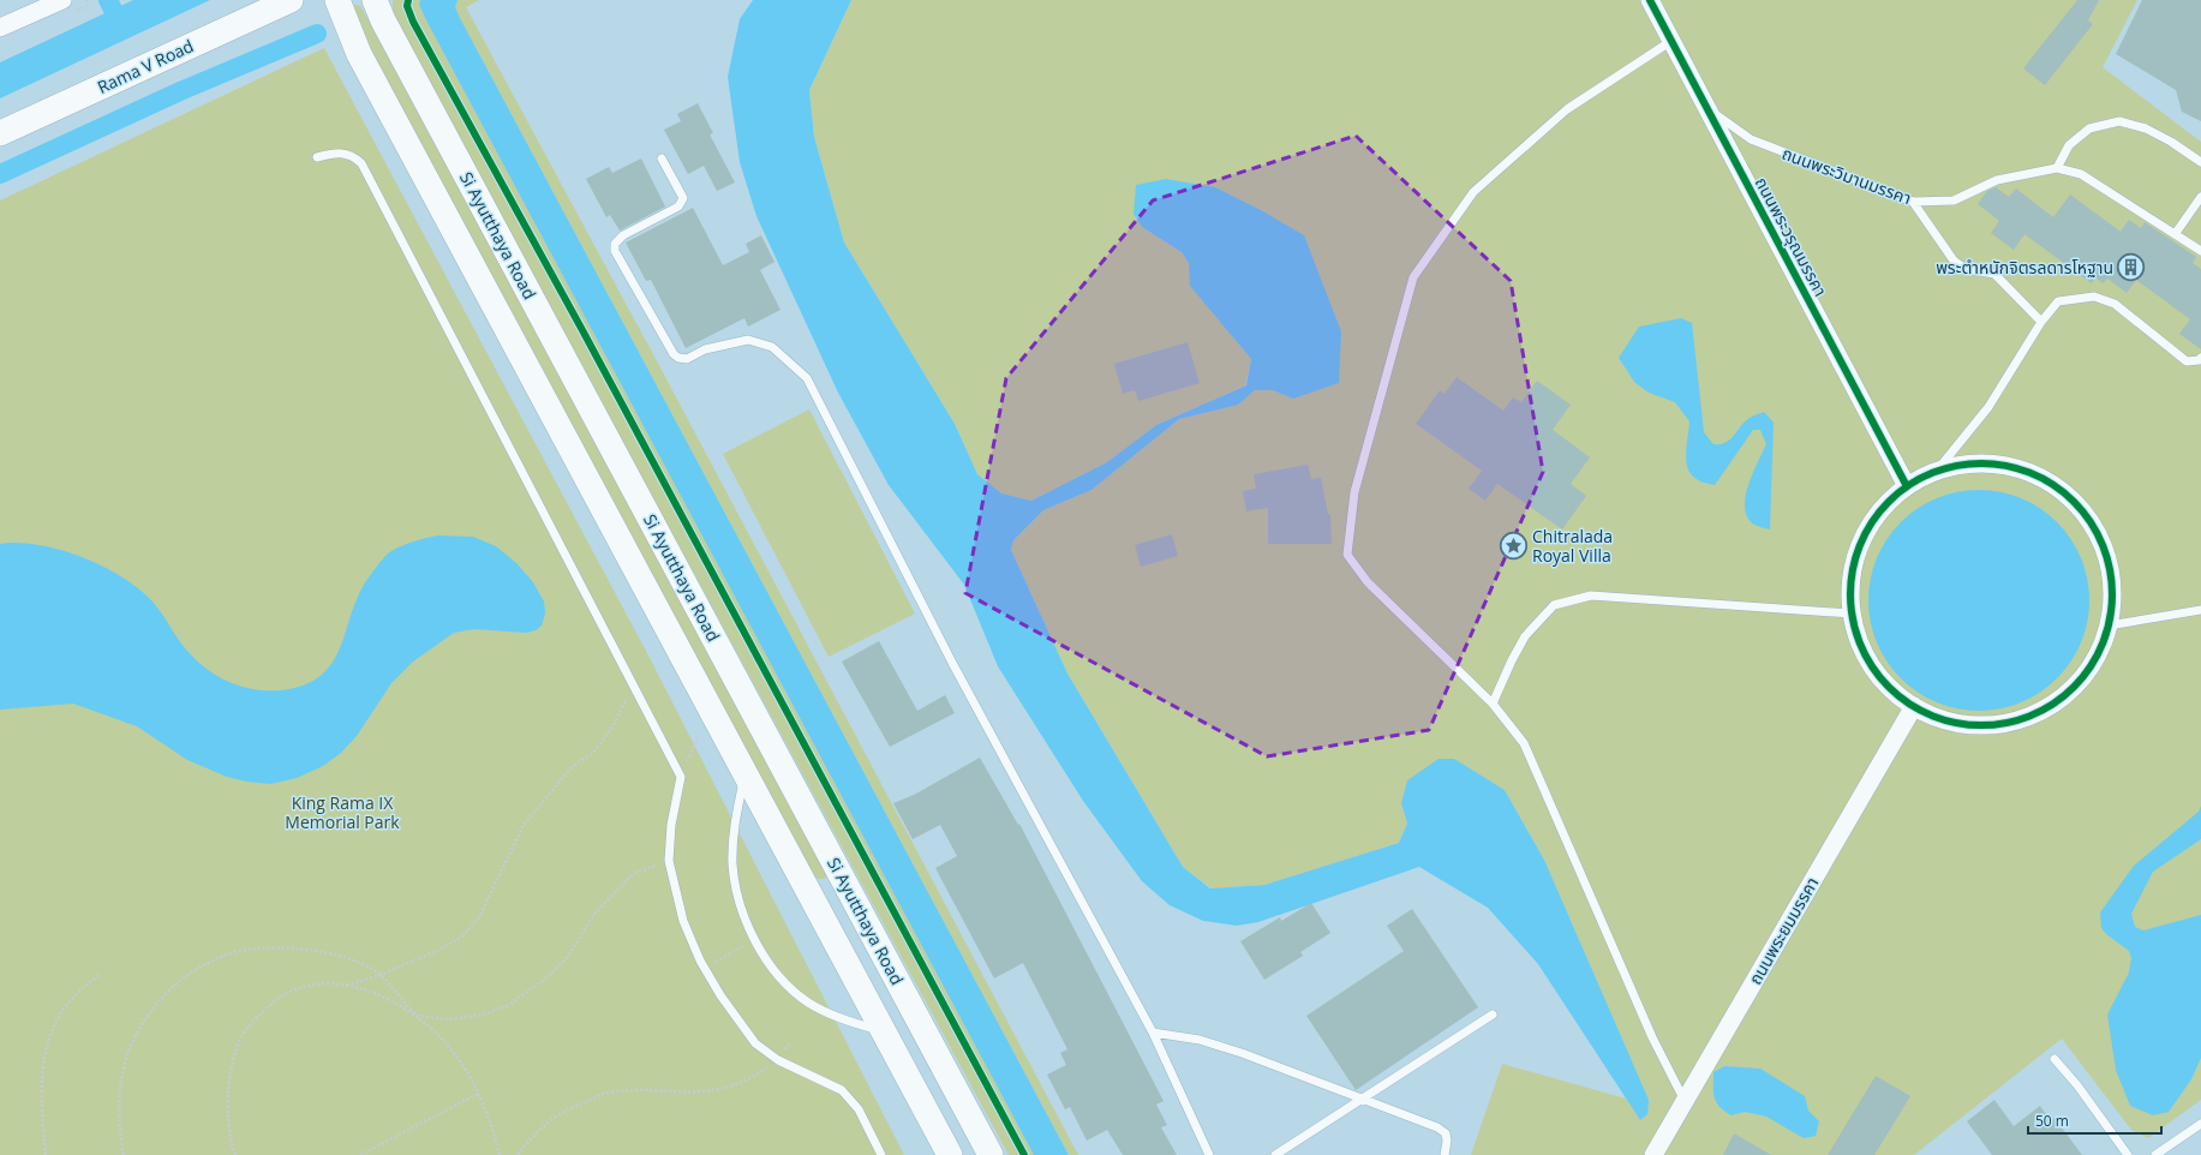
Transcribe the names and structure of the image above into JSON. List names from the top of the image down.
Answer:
{
  "streets": {
    "main road": ["Rama V Road", "Si Ayutthaya Road"],
    "street": ["ถนนพระวรุณมรรคา", "ถนนพระยมมรรคา"],
    "lane": ["ถนนพระวิมานมรรคา"]
  },
  "crossings": [
    ["ถนนพระวิมานมรรคา", "ถนนพระวรุณมรรคา"]
  ],
  "parks": ["King Rama IX Memorial Park"],
  "places": {
    "building": ["พระตำหนักจิตรลดารโหฐาน"],
    "place": ["Chitralada Royal Villa"]
  },
  "scale_bar": "50 m"
}
